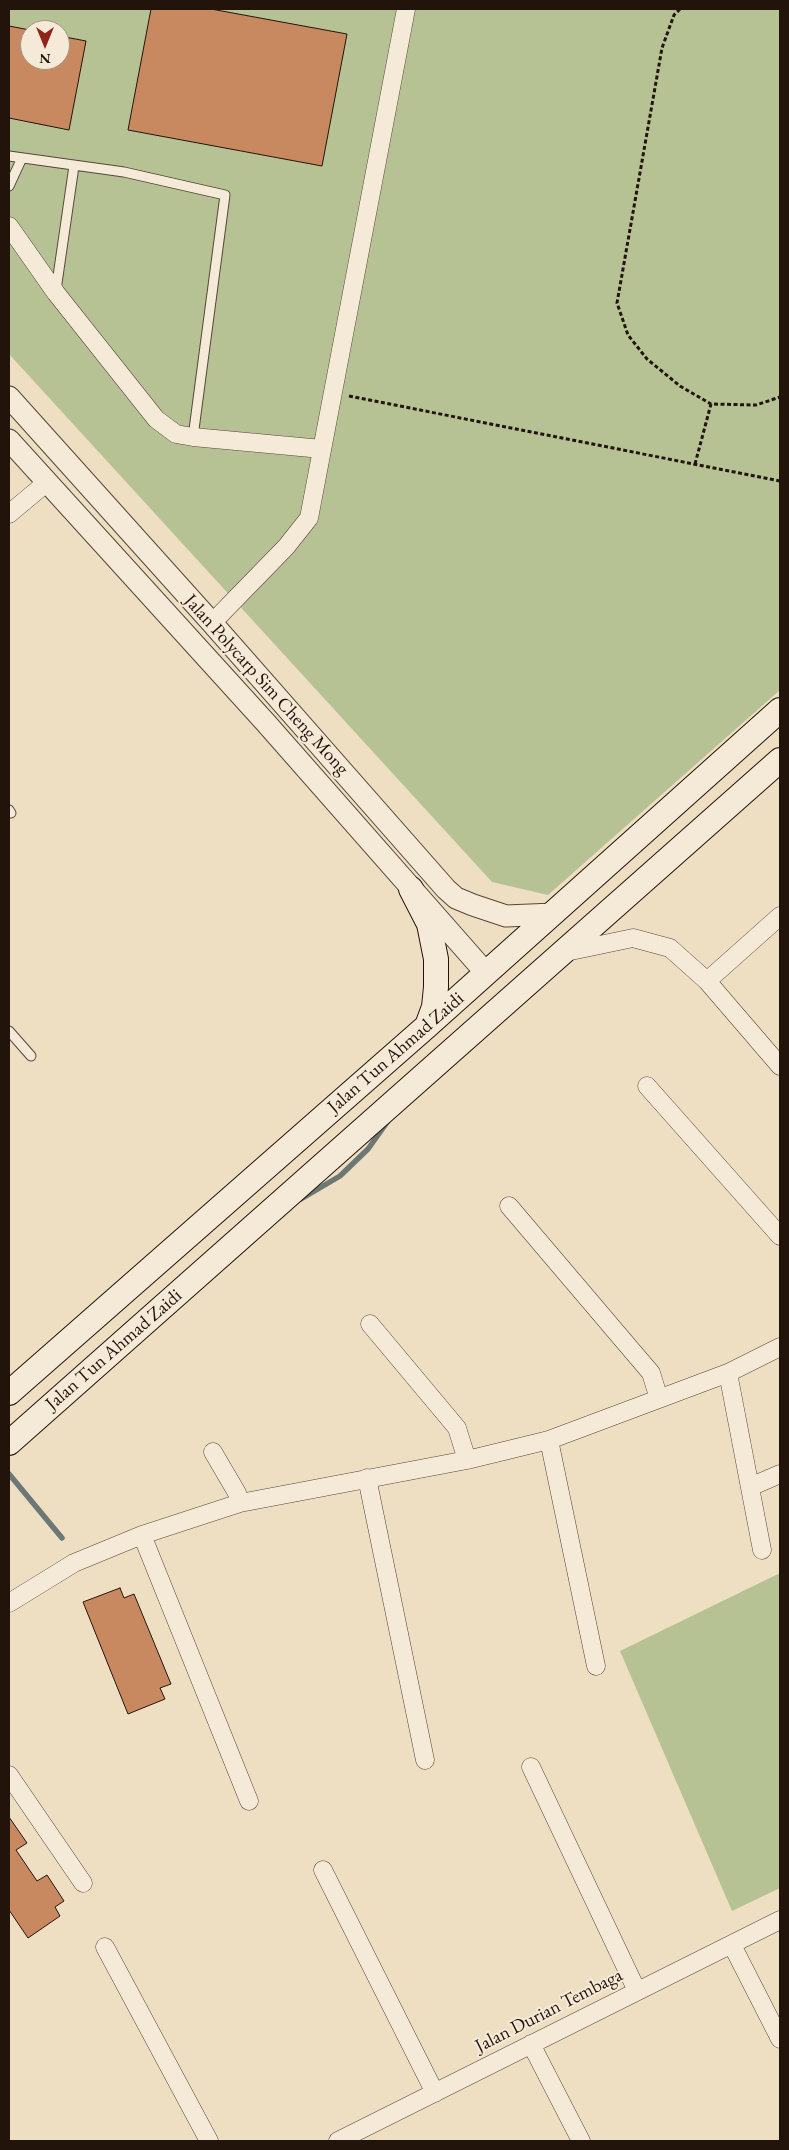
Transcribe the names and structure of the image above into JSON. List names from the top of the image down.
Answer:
{
  "streets": {
    "main road": ["Jalan Tun Ahmad Zaidi"],
    "street": ["Jalan Polycarp Sim Cheng Mong", "Jalan Durian Tembaga"]
  },
  "crossings": [
    ["Jalan Polycarp Sim Cheng Mong", "Jalan Tun Ahmad Zaidi"]
  ],
  "north": "bottom"
}
